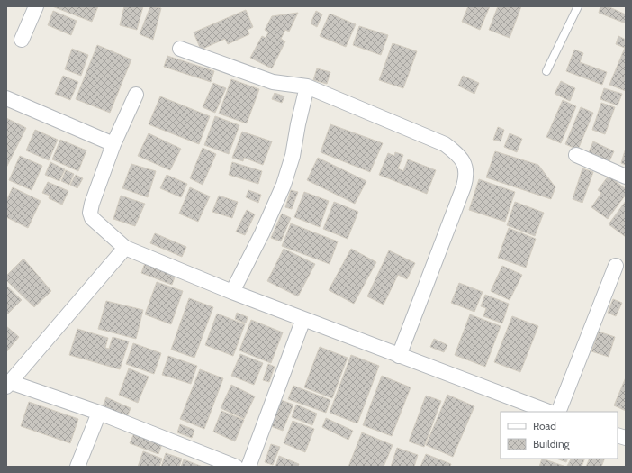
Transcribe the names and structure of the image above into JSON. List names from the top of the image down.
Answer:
{
  "legend": ["Road", "Building"]
}
